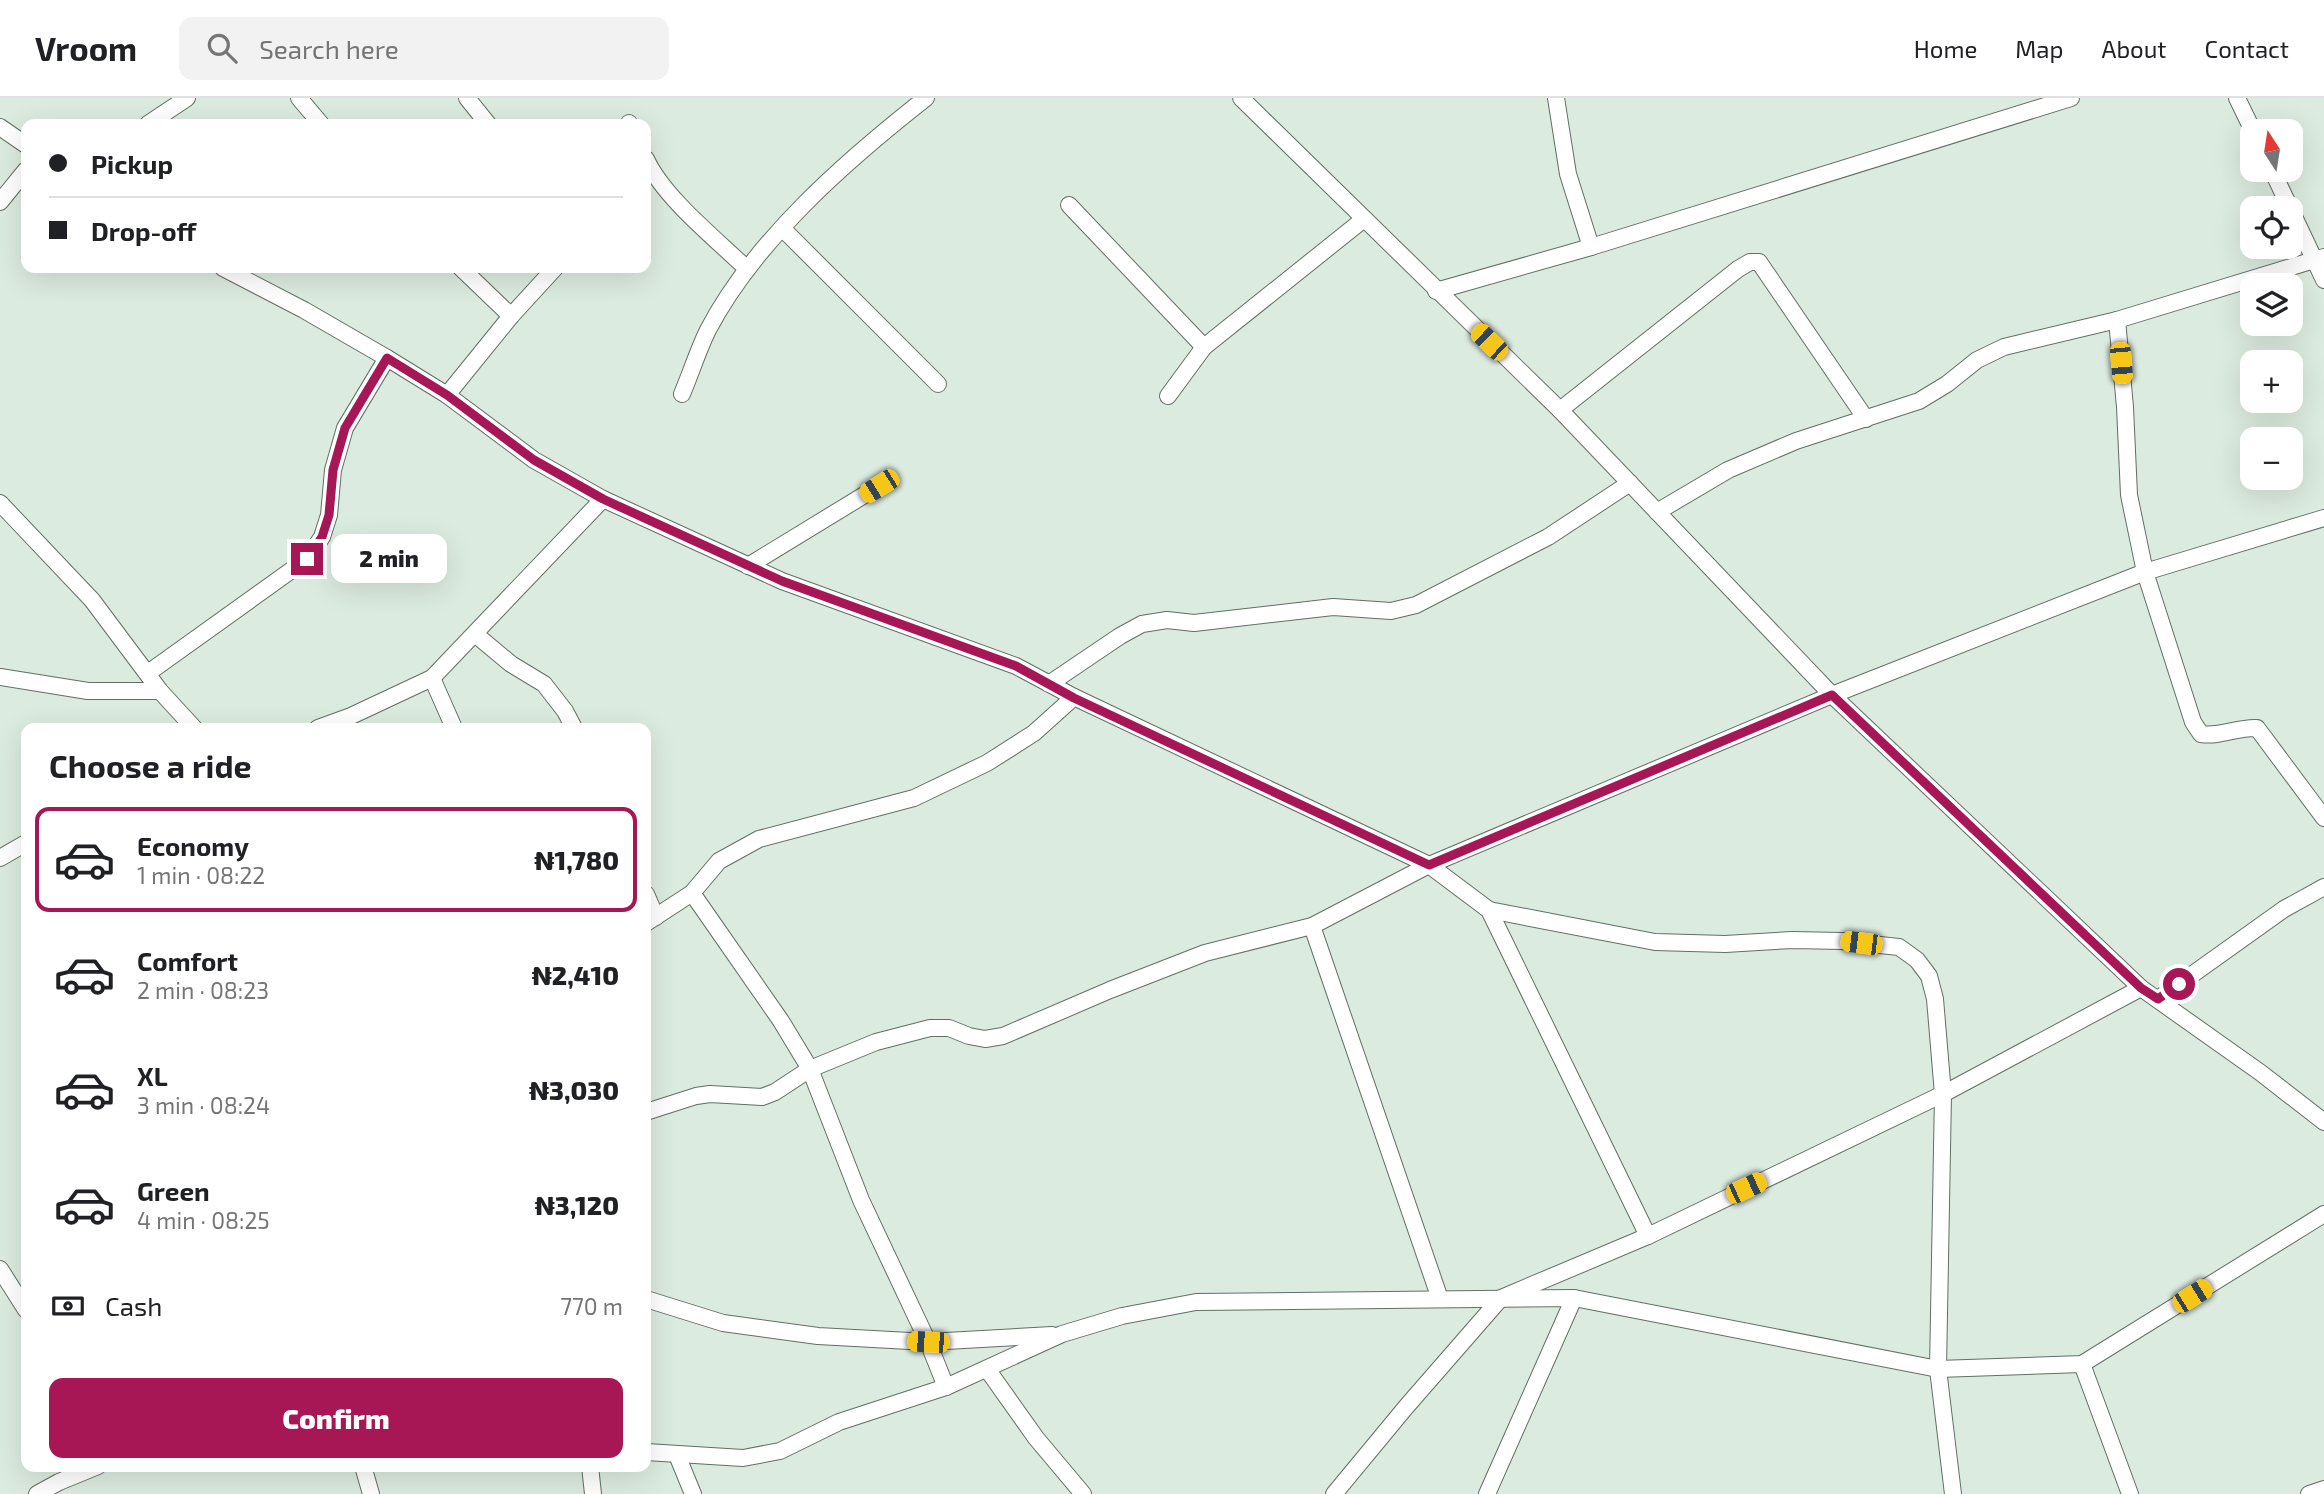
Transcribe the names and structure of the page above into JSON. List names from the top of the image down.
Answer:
{
  "north": "top",
  "page": {
    "header": "Vroom",
    "search": "Search here",
    "nav": [
      "Home",
      "Map",
      "About",
      "Contact"
    ],
    "map_buttons": ["+", "−"],
    "banner": ["Pickup", "Drop-off"],
    "bubble": "2 min",
    "heading": "Choose a ride",
    "list": [
      {
        "name": "Economy",
        "note": "1 min · 08:22",
        "value": "₦1,780"
      },
      {
        "name": "Comfort",
        "note": "2 min · 08:23",
        "value": "₦2,410"
      },
      {
        "name": "XL",
        "note": "3 min · 08:24",
        "value": "₦3,030"
      },
      {
        "name": "Green",
        "note": "4 min · 08:25",
        "value": "₦3,120"
      }
    ],
    "pay": ["Cash", "770 m"],
    "buttons": "Confirm"
  }
}
